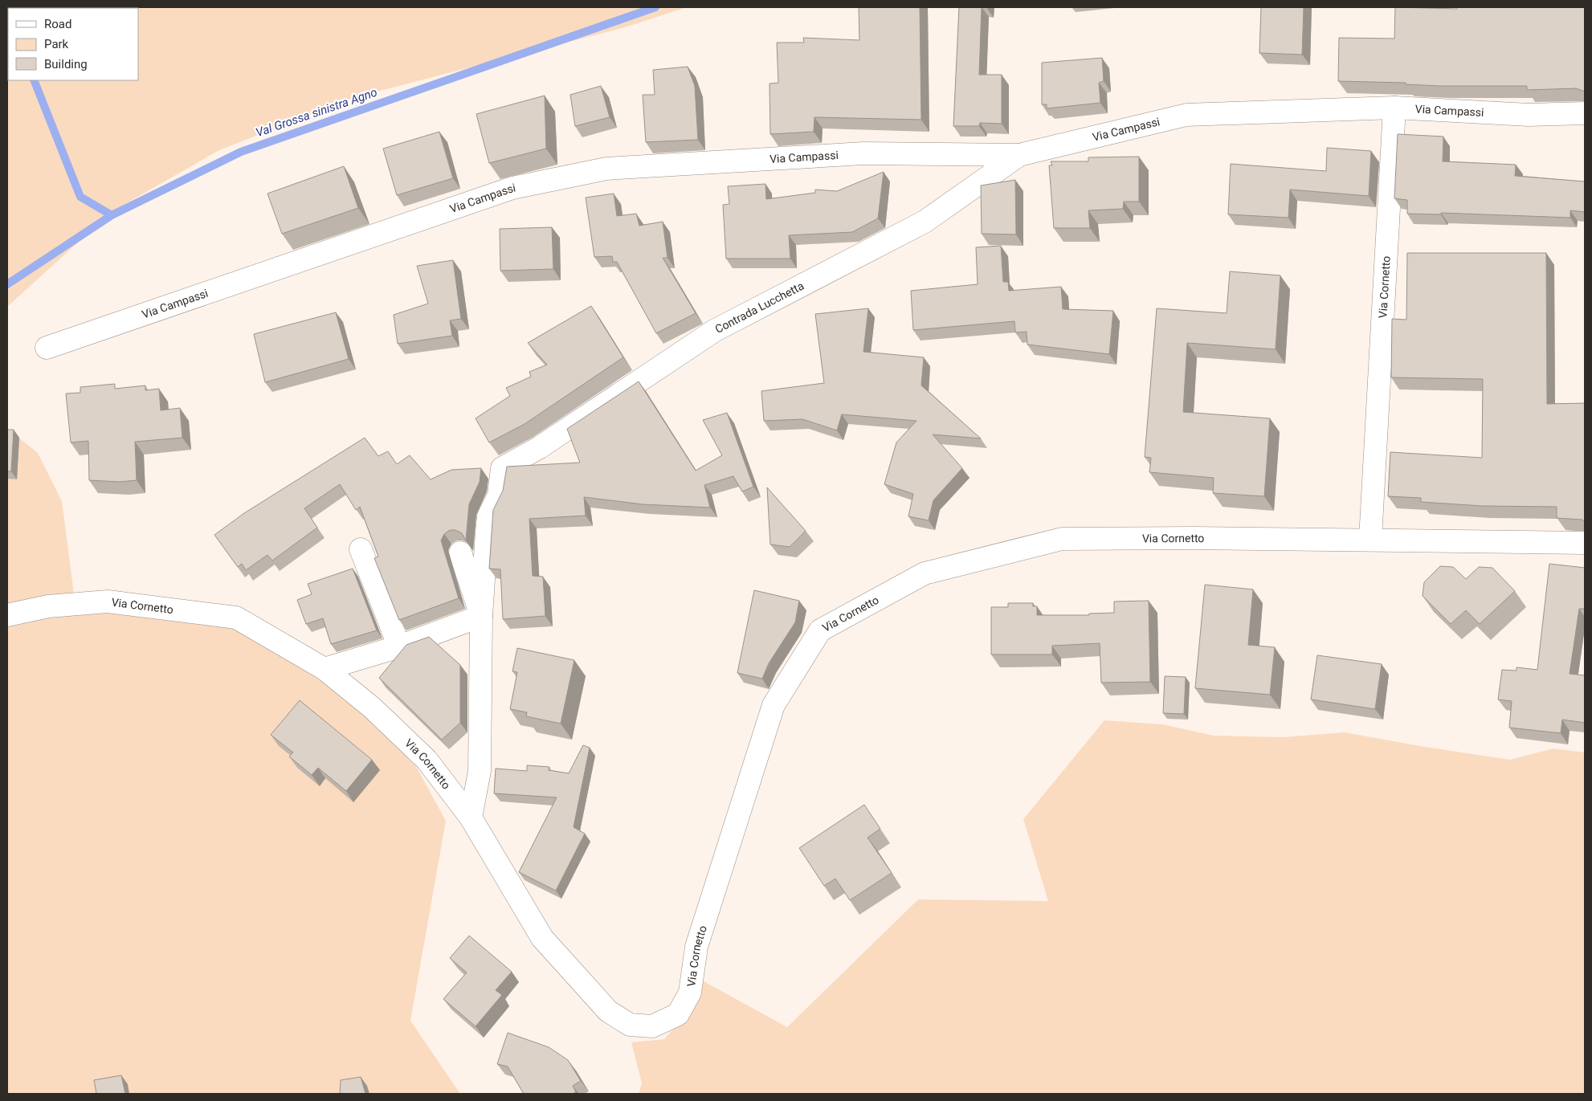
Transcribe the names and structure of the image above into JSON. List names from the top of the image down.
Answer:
{
  "streets": {
    "street": ["Via Campassi", "Via Cornetto", "Contrada Lucchetta"]
  },
  "crossings": [
    ["Via Campassi", "Via Cornetto"],
    ["Via Campassi", "Contrada Lucchetta"]
  ],
  "water": ["Val Grossa sinistra Agno"],
  "legend": ["Road", "Park", "Building"]
}
